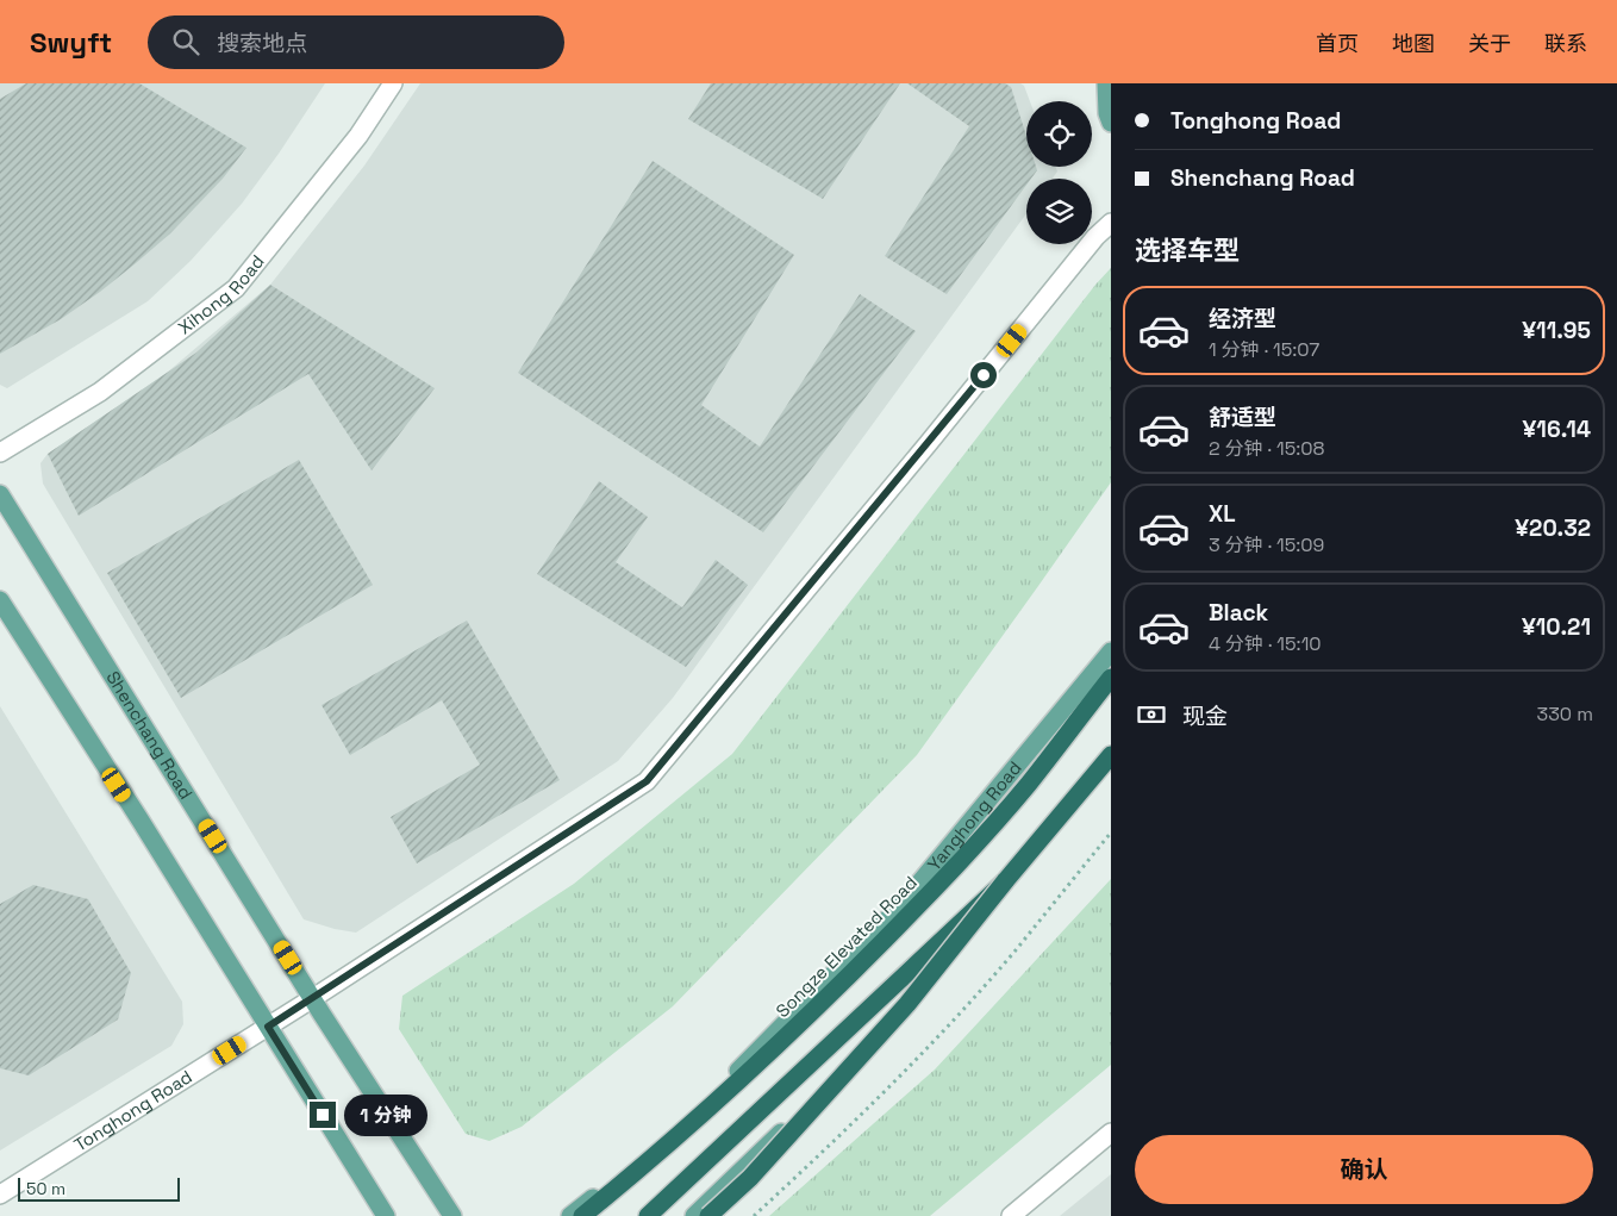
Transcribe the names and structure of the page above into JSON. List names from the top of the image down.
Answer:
{
  "streets": {
    "highway": ["Songze Elevated Road"],
    "main road": ["Shenchang Road", "Yanghong Road"],
    "street": ["Xihong Road", "Tonghong Road"]
  },
  "crossings": [
    ["Shenchang Road", "Tonghong Road"]
  ],
  "scale_bar": "50 m",
  "page": {
    "header": "Swyft",
    "search": "搜索地点",
    "nav": [
      "首页",
      "地图",
      "关于",
      "联系"
    ],
    "banner": ["Tonghong Road", "Shenchang Road"],
    "heading": "选择车型",
    "list": [
      {
        "name": "经济型",
        "note": "1 分钟 · 15:07",
        "value": "¥11.95"
      },
      {
        "name": "舒适型",
        "note": "2 分钟 · 15:08",
        "value": "¥16.14"
      },
      {
        "name": "XL",
        "note": "3 分钟 · 15:09",
        "value": "¥20.32"
      },
      {
        "name": "Black",
        "note": "4 分钟 · 15:10",
        "value": "¥10.21"
      }
    ],
    "pay": ["现金", "330 m"],
    "bubble": "1 分钟",
    "buttons": "确认",
    "scale": "50 m"
  }
}
